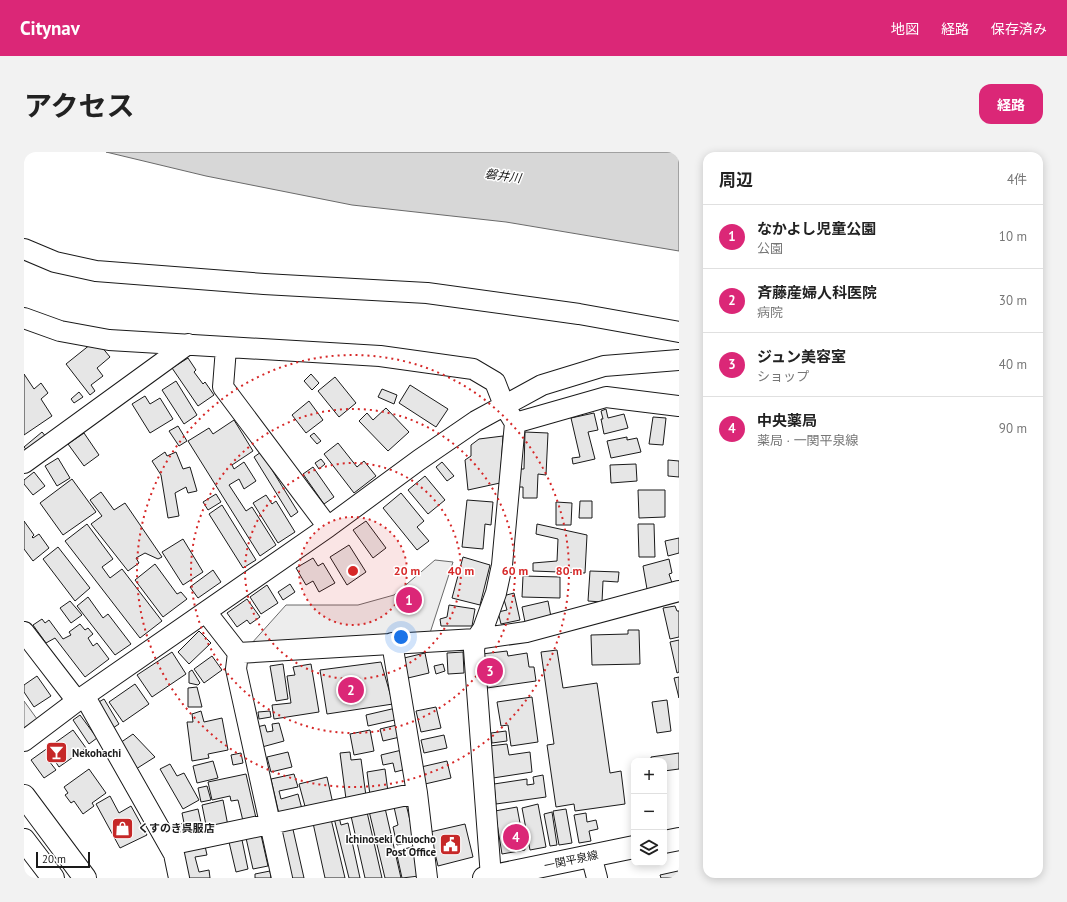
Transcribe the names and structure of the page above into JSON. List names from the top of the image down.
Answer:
{
  "streets": {
    "main road": ["一関平泉線"]
  },
  "water": ["磐井川"],
  "places": {
    "bar": ["Nekohachi"],
    "shop": ["くすのき呉服店"],
    "public building": ["Ichinoseki Chuocho Post Office"]
  },
  "scale_bar": "20 m",
  "page": {
    "header": "Citynav",
    "nav": ["地図", "経路", "保存済み"],
    "title": "アクセス",
    "buttons": "経路",
    "heading": ["周辺", "4件"],
    "list": [
      {
        "mark": "1",
        "name": "なかよし児童公園",
        "note": "公園",
        "value": "10 m"
      },
      {
        "mark": "2",
        "name": "斉藤産婦人科医院",
        "note": "病院",
        "value": "30 m"
      },
      {
        "mark": "3",
        "name": "ジュン美容室",
        "note": "ショップ",
        "value": "40 m"
      },
      {
        "mark": "4",
        "name": "中央薬局",
        "note": "薬局 · 一関平泉線",
        "value": "90 m"
      }
    ],
    "pins": [
      "1",
      "3",
      "2",
      "4"
    ],
    "map_buttons": ["+", "−"],
    "scale": "20 m"
  },
  "rings": [
    "20 m",
    "40 m",
    "60 m",
    "80 m"
  ]
}
